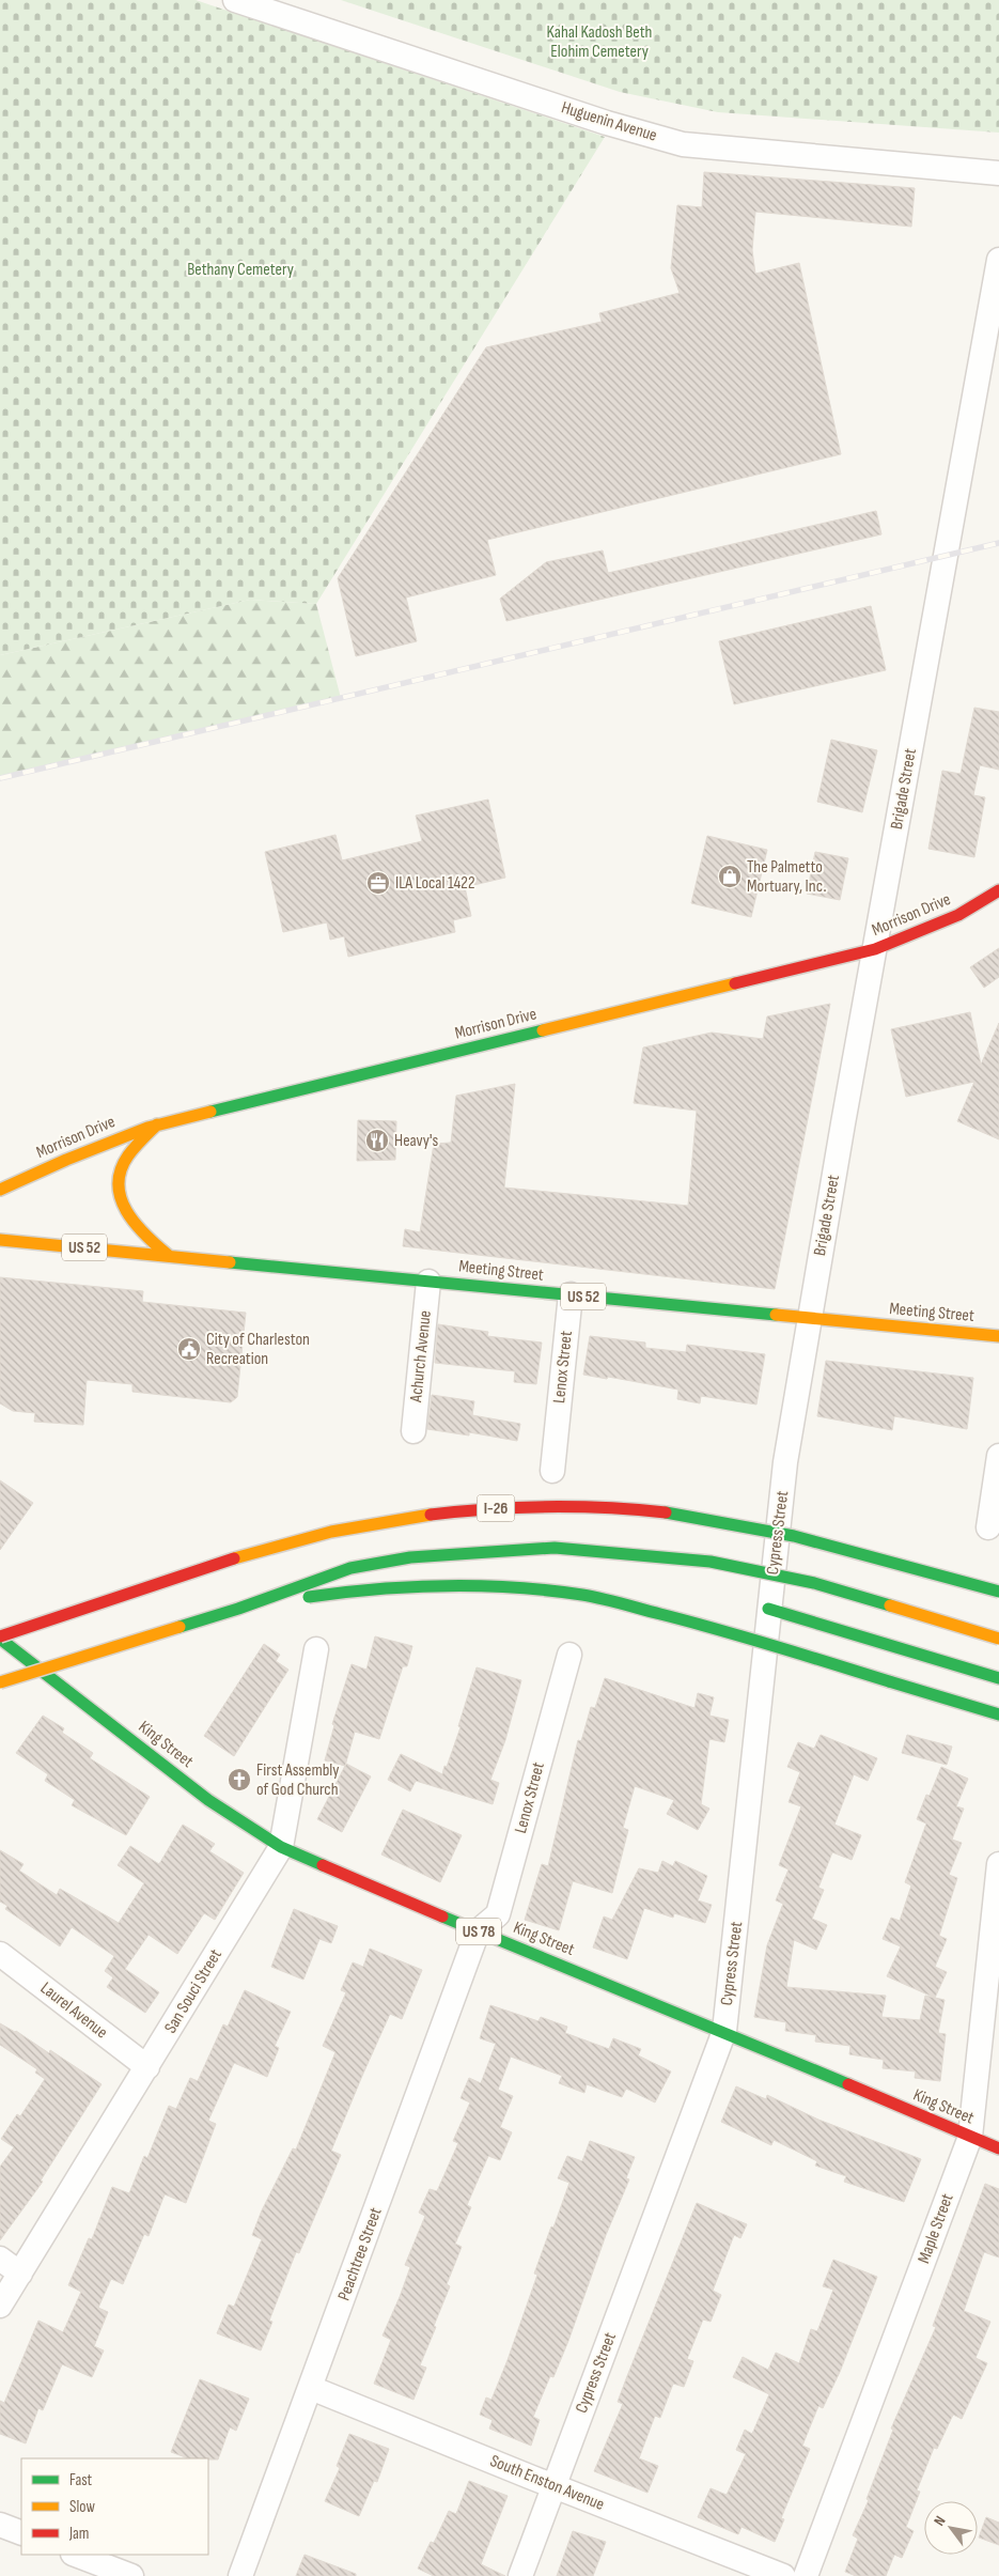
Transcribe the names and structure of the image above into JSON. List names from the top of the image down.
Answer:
{
  "streets": {
    "main road": [
      "Morrison Drive",
      "US 52",
      "Meeting Street",
      "I-26",
      "King Street",
      "US 78"
    ],
    "street": [
      "Huguenin Avenue",
      "Brigade Street",
      "Achurch Avenue",
      "Lenox Street",
      "Cypress Street",
      "San Souci Street",
      "Laurel Avenue",
      "Maple Street",
      "Peachtree Street",
      "South Enston Avenue"
    ]
  },
  "crossings": [
    ["Brigade Street", "Morrison Drive"],
    ["Brigade Street", "Meeting Street"],
    ["Brigade Street", "Cypress Street"],
    ["Meeting Street", "Achurch Avenue"],
    ["Meeting Street", "Lenox Street"],
    ["Meeting Street", "Cypress Street"],
    ["Lenox Street", "King Street"],
    ["Lenox Street", "Peachtree Street"],
    ["I-26", "King Street"],
    ["Cypress Street", "King Street"],
    ["Cypress Street", "South Enston Avenue"],
    ["King Street", "San Souci Street"],
    ["King Street", "Maple Street"],
    ["King Street", "Peachtree Street"],
    ["San Souci Street", "Laurel Avenue"],
    ["Peachtree Street", "South Enston Avenue"]
  ],
  "parks": ["Kahal Kadosh Beth Elohim Cemetery", "Bethany Cemetery"],
  "places": {
    "shop": ["The Palmetto Mortuary, Inc."],
    "office": ["ILA Local 1422"],
    "restaurant": ["Heavy's"],
    "public building": ["City of Charleston Recreation"],
    "church": ["First Assembly of God Church"]
  },
  "legend": ["Fast", "Slow", "Jam"],
  "north": "top left"
}
